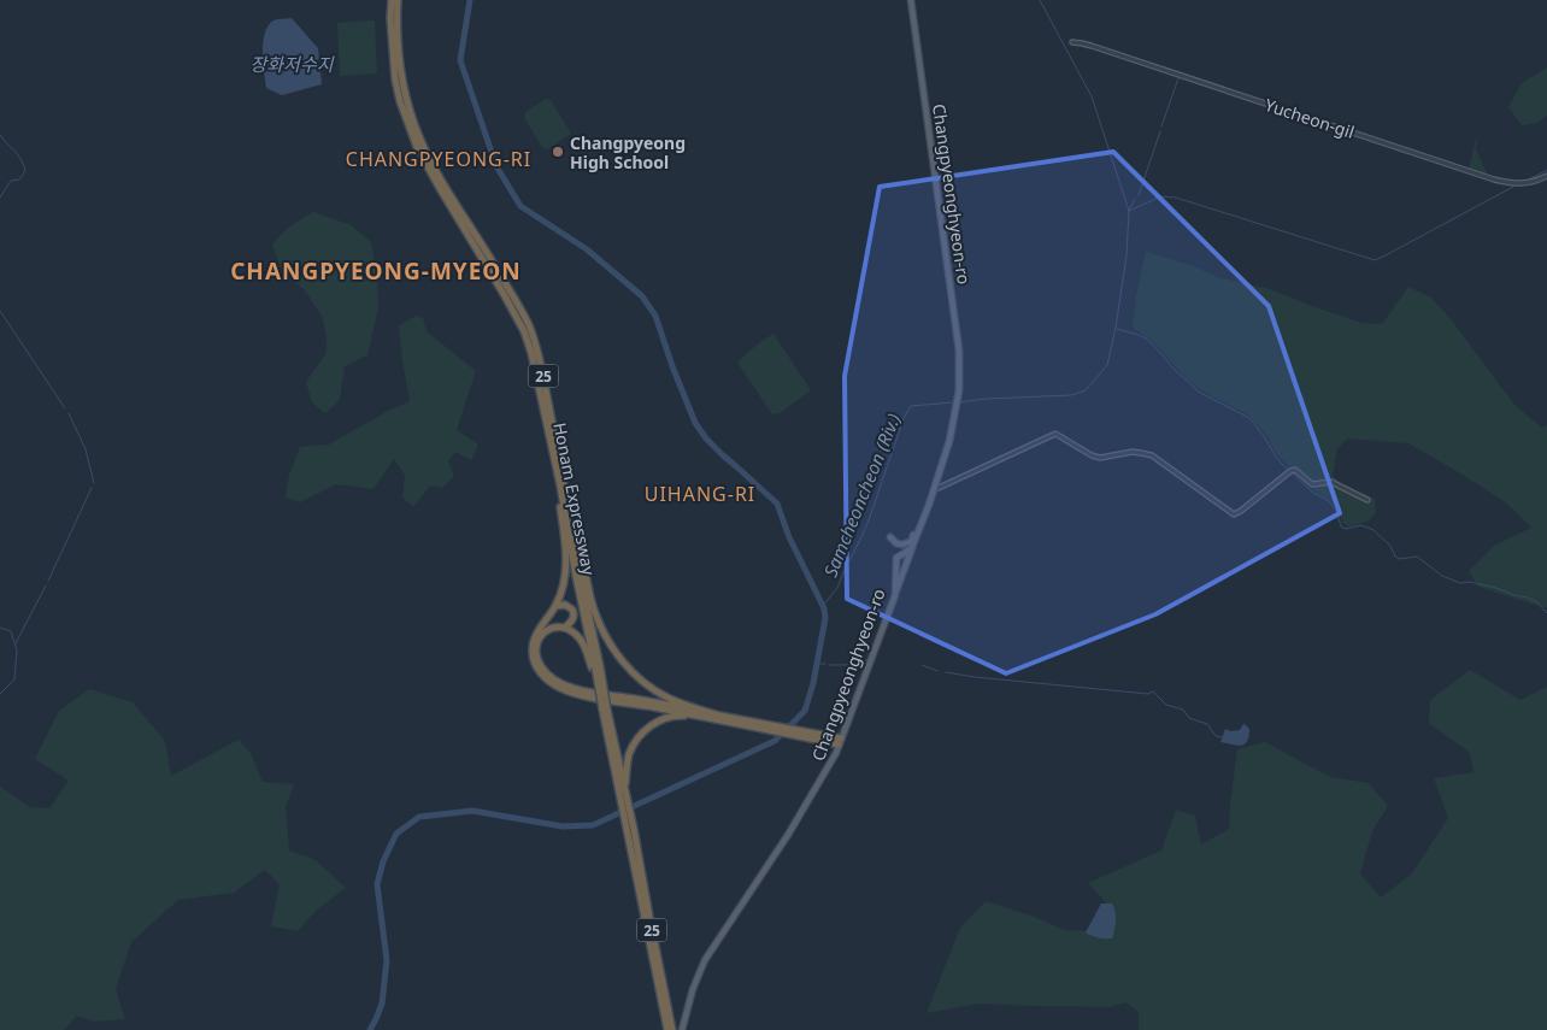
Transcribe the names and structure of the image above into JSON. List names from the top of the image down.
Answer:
{
  "streets": {
    "highway": ["25", "Honam Expressway"],
    "main road": ["Changpyeonghyeon-ro"],
    "street": ["Yucheon-gil"]
  },
  "districts": ["CHANGPYEONG-RI", "CHANGPYEONG-MYEON", "UIHANG-RI"],
  "water": ["장화저수지", "Samcheoncheon (Riv.)"],
  "places": ["Changpyeong High School"]
}
